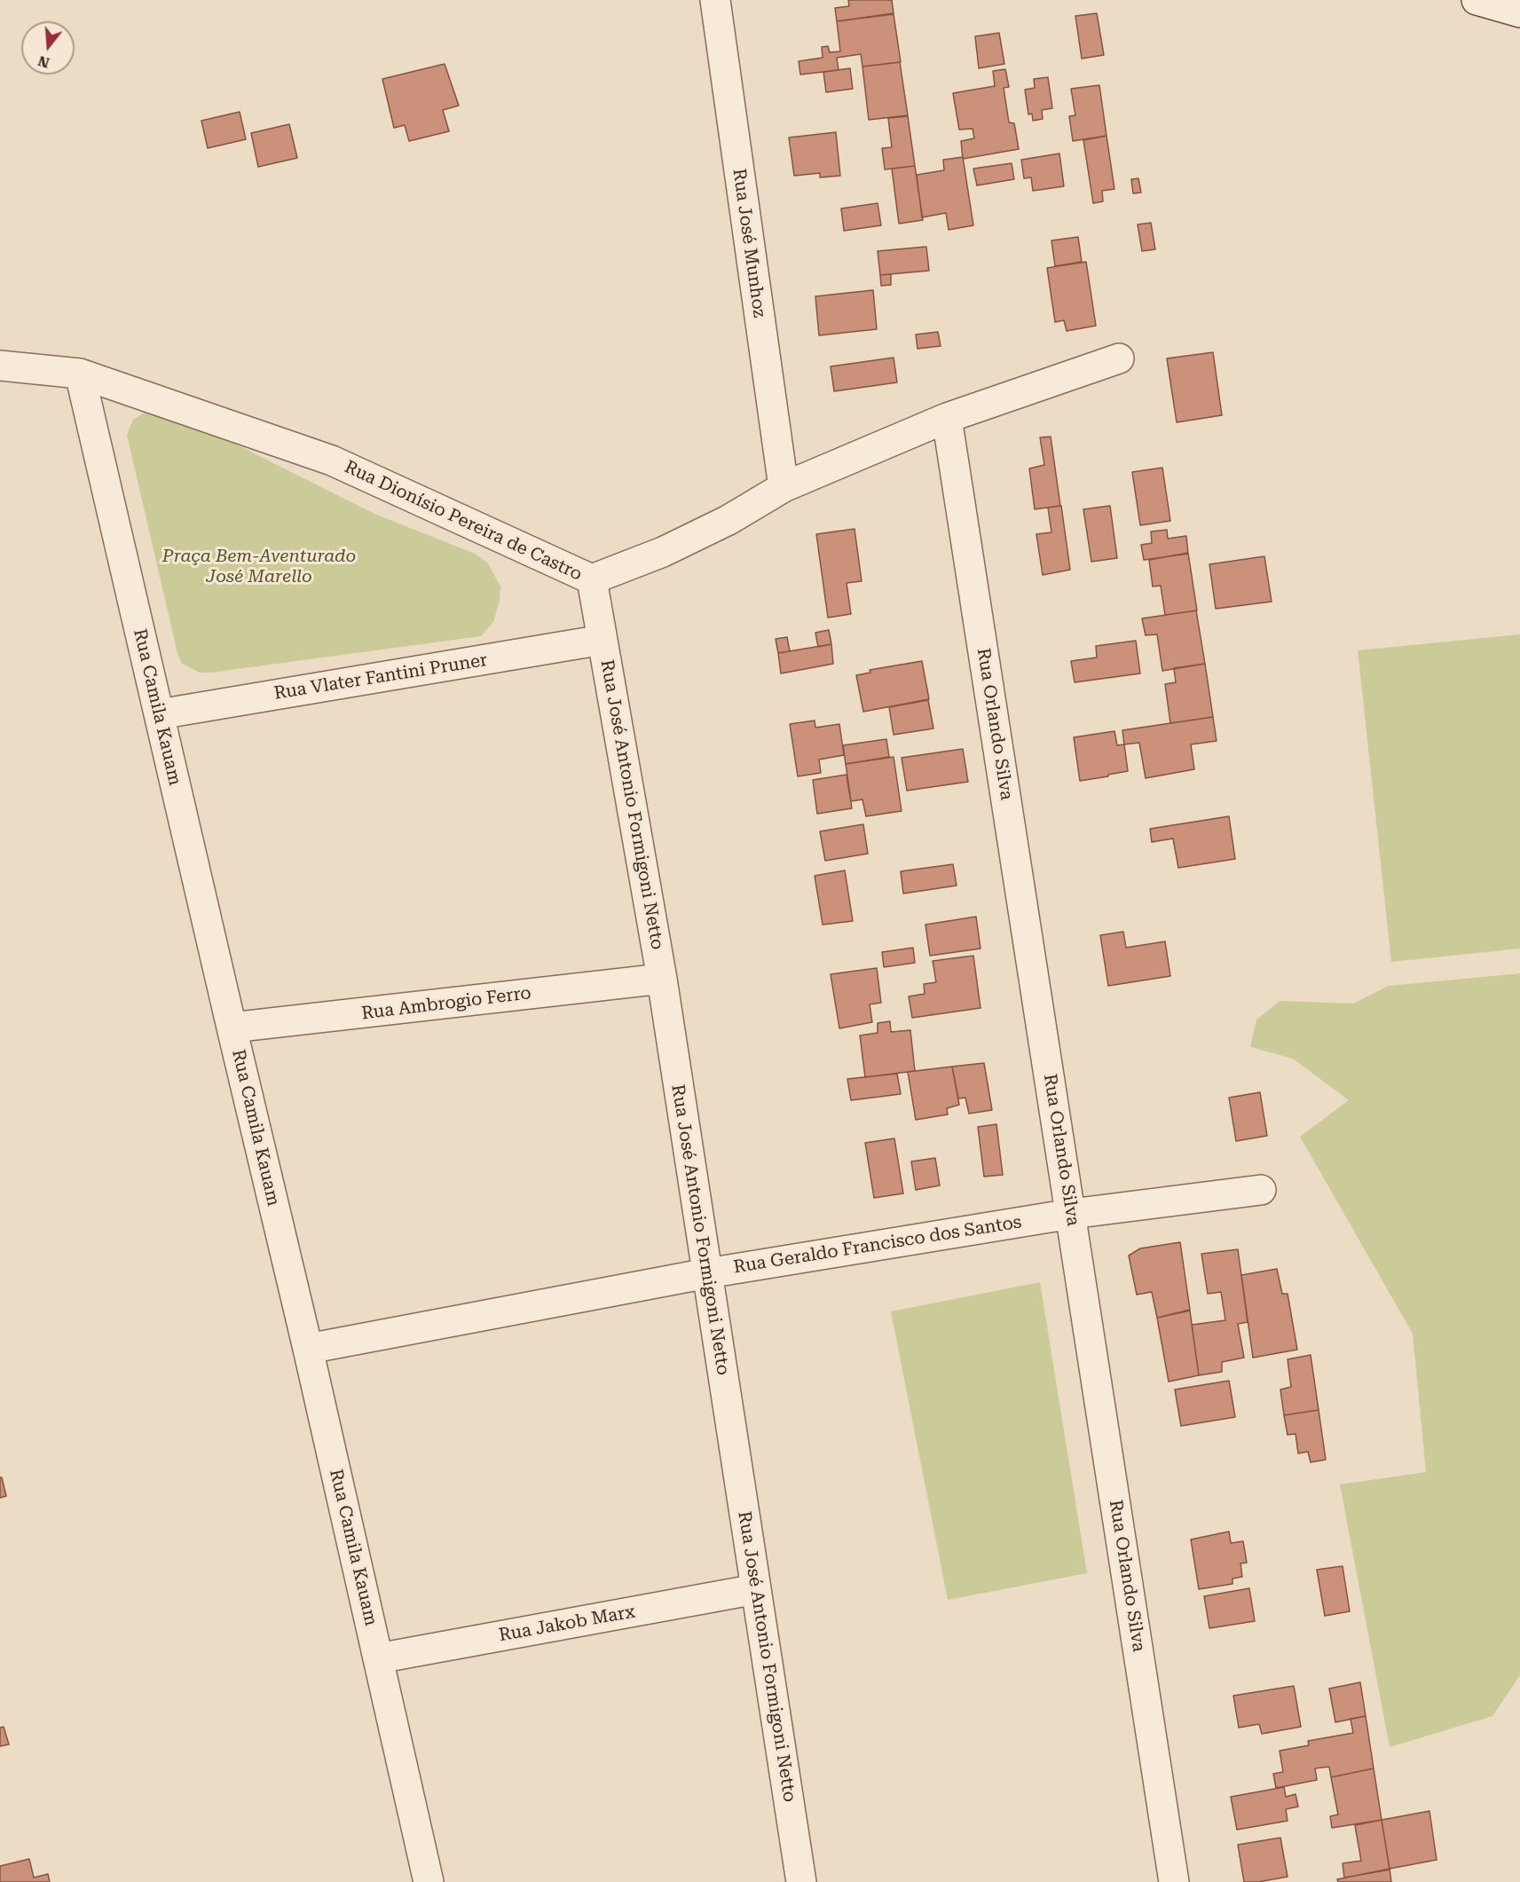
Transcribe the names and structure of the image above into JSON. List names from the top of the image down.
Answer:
{
  "streets": {
    "street": [
      "Rua José Munhoz",
      "Rua Dionísio Pereira de Castro",
      "Rua Vlater Fantini Pruner",
      "Rua Camila Kauam",
      "Rua Orlando Silva",
      "Rua José Antonio Formigoni Netto",
      "Rua Ambrogio Ferro",
      "Rua Geraldo Francisco dos Santos",
      "Rua Jakob Marx"
    ]
  },
  "crossings": [
    ["Rua José Munhoz", "Rua Dionísio Pereira de Castro"],
    ["Rua Dionísio Pereira de Castro", "Rua Camila Kauam"],
    ["Rua Dionísio Pereira de Castro", "Rua Orlando Silva"],
    ["Rua Dionísio Pereira de Castro", "Rua José Antonio Formigoni Netto"],
    ["Rua Vlater Fantini Pruner", "Rua Camila Kauam"],
    ["Rua Vlater Fantini Pruner", "Rua José Antonio Formigoni Netto"],
    ["Rua Camila Kauam", "Rua Ambrogio Ferro"],
    ["Rua Camila Kauam", "Rua Geraldo Francisco dos Santos"],
    ["Rua Camila Kauam", "Rua Jakob Marx"],
    ["Rua Orlando Silva", "Rua Geraldo Francisco dos Santos"],
    ["Rua José Antonio Formigoni Netto", "Rua Ambrogio Ferro"],
    ["Rua José Antonio Formigoni Netto", "Rua Geraldo Francisco dos Santos"],
    ["Rua José Antonio Formigoni Netto", "Rua Jakob Marx"]
  ],
  "parks": ["Praça Bem-Aventurado José Marello"],
  "north": "bottom"
}
